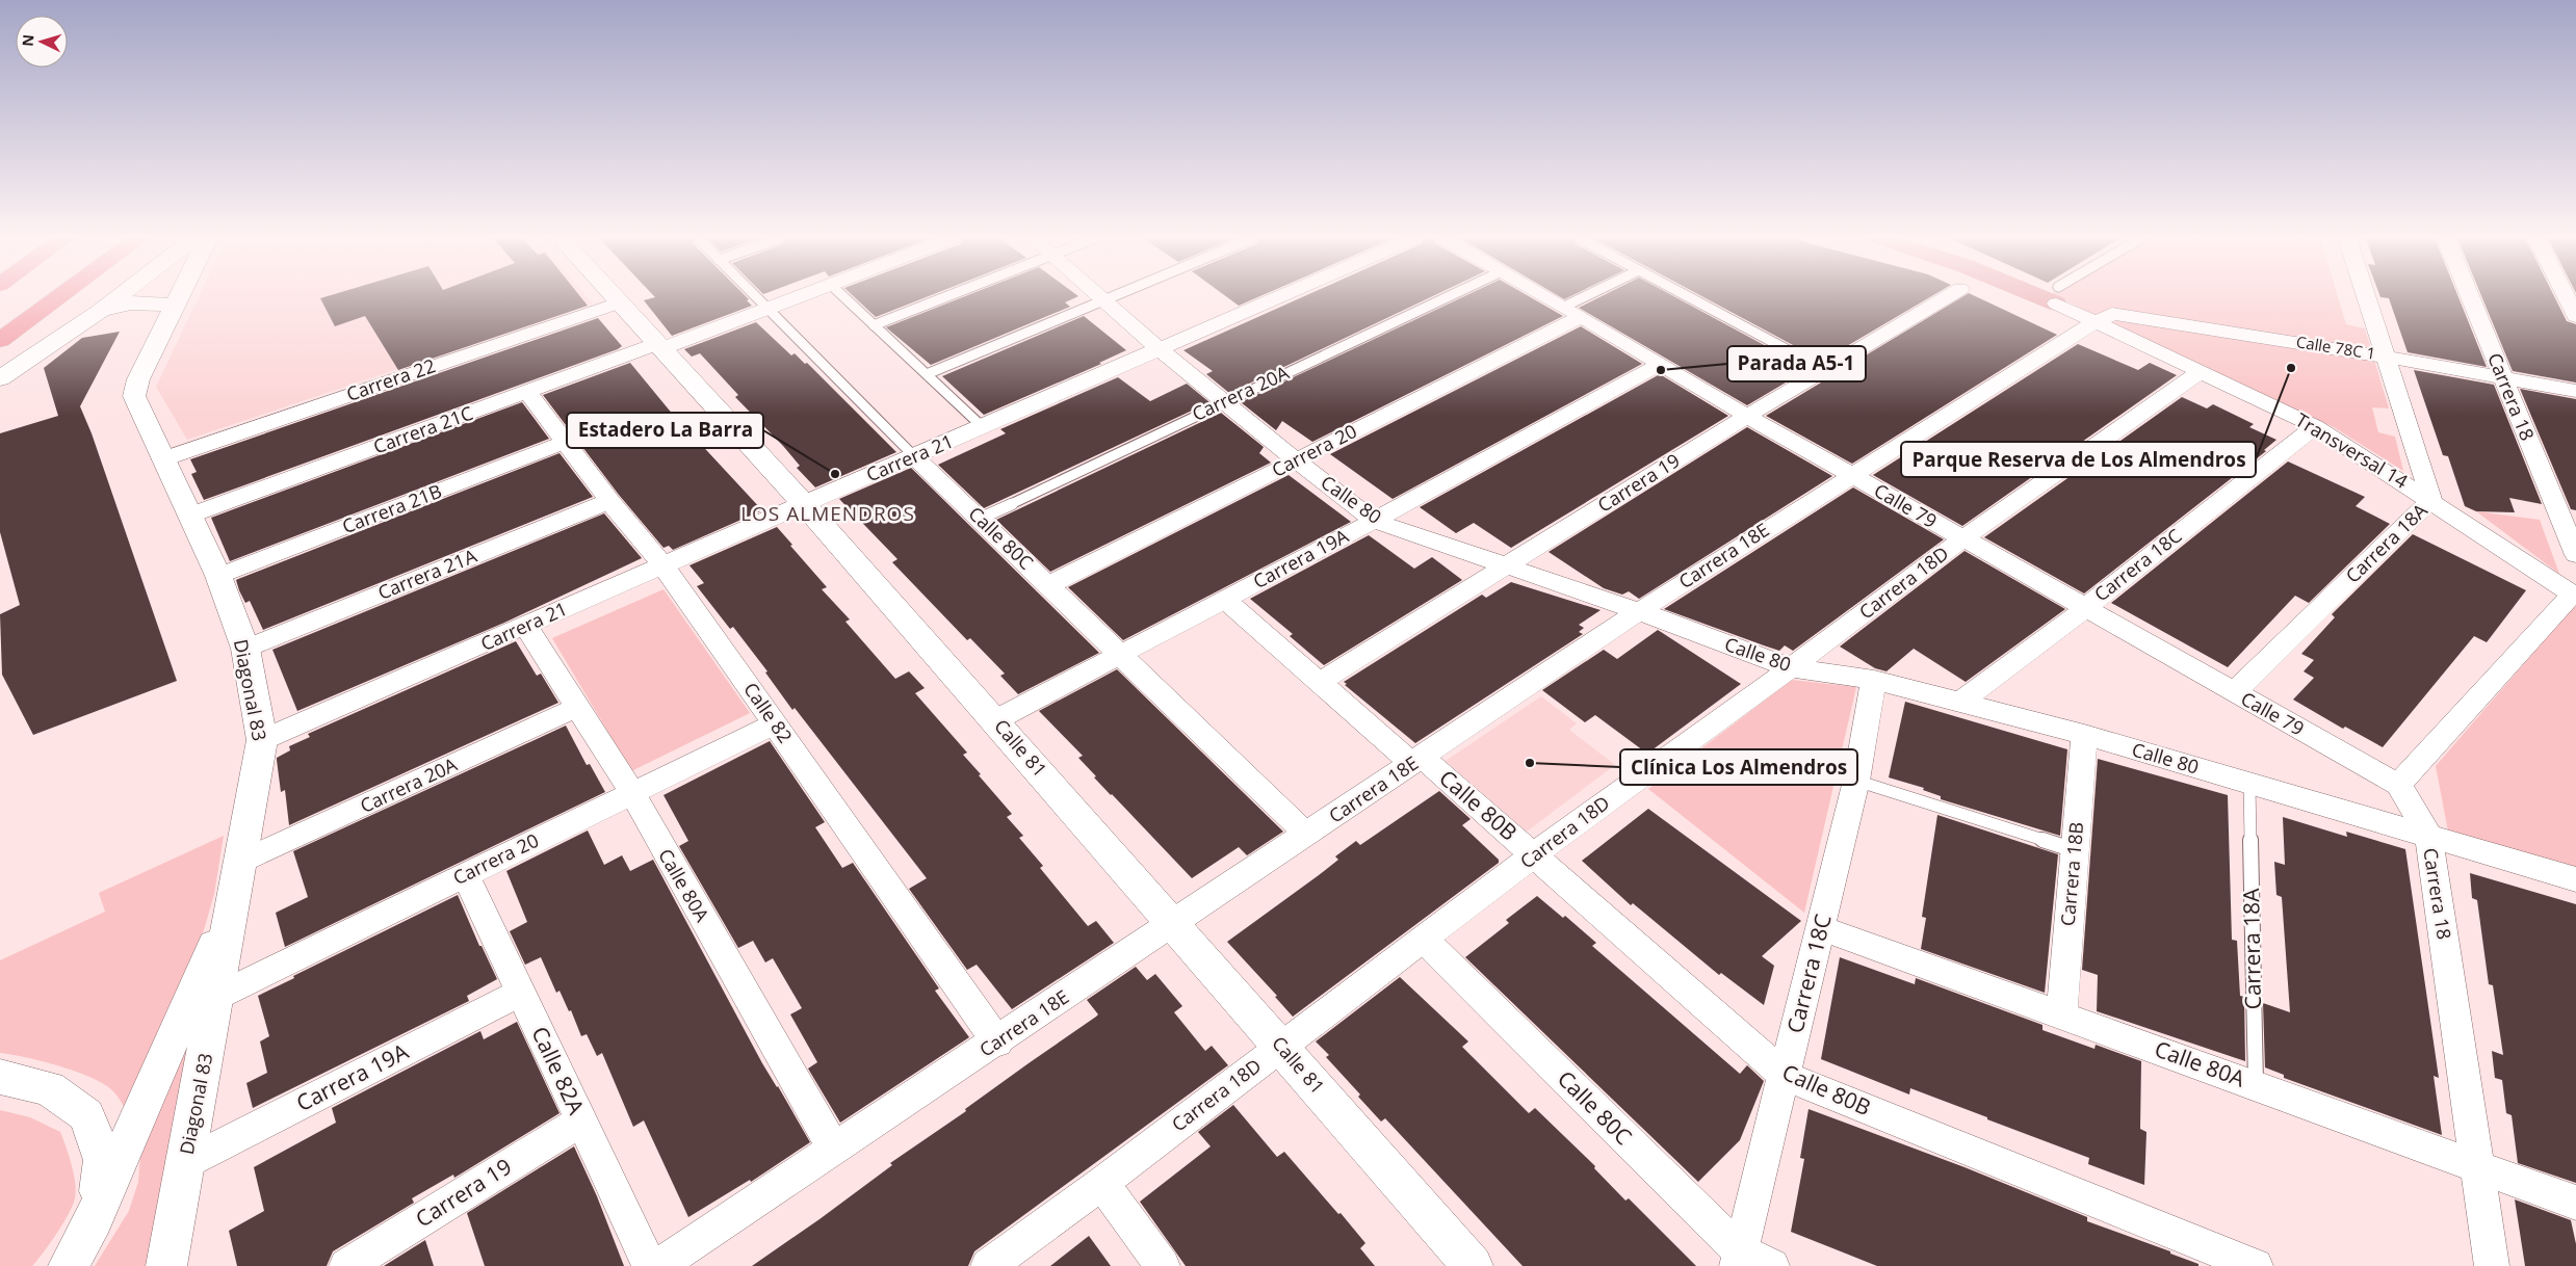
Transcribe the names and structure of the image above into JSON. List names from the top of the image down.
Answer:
{
  "streets": {
    "street": [
      "Calle 78C 1",
      "Carrera 22",
      "Carrera 20A",
      "Carrera 18",
      "Carrera 21C",
      "Carrera 20",
      "Transversal 14",
      "Carrera 21",
      "Carrera 19",
      "Calle 80",
      "Calle 79",
      "Carrera 21B",
      "Calle 80C",
      "Carrera 18A",
      "Carrera 18E",
      "Carrera 19A",
      "Carrera 18C",
      "Carrera 21A",
      "Carrera 18D",
      "Diagonal 83",
      "Calle 82",
      "Calle 81",
      "Calle 80B",
      "Carrera 18B",
      "Calle 80A",
      "Calle 82A"
    ]
  },
  "crossings": [
    ["Calle 78C 1", "Carrera 18"],
    ["Calle 78C 1", "Transversal 14"],
    ["Calle 78C 1", "Carrera 18A"],
    ["Calle 78C 1", "Carrera 18E"],
    ["Carrera 22", "Diagonal 83"],
    ["Carrera 22", "Calle 81"],
    ["Carrera 20A", "Calle 80"],
    ["Carrera 20A", "Calle 80C"],
    ["Carrera 20A", "Diagonal 83"],
    ["Carrera 20A", "Calle 80A"],
    ["Carrera 18", "Calle 80"],
    ["Carrera 18", "Calle 79"],
    ["Carrera 18", "Calle 80A"],
    ["Carrera 21C", "Calle 80C"],
    ["Carrera 21C", "Diagonal 83"],
    ["Carrera 21C", "Calle 82"],
    ["Carrera 21C", "Calle 81"],
    ["Carrera 20", "Calle 80"],
    ["Carrera 20", "Calle 79"],
    ["Carrera 20", "Calle 80C"],
    ["Carrera 20", "Diagonal 83"],
    ["Carrera 20", "Calle 82"],
    ["Carrera 20", "Calle 80A"],
    ["Carrera 20", "Calle 82A"],
    ["Transversal 14", "Carrera 18A"],
    ["Transversal 14", "Carrera 18E"],
    ["Transversal 14", "Carrera 18C"],
    ["Transversal 14", "Carrera 18D"],
    ["Carrera 21", "Calle 80"],
    ["Carrera 21", "Calle 80C"],
    ["Carrera 21", "Diagonal 83"],
    ["Carrera 21", "Calle 82"],
    ["Carrera 21", "Calle 81"],
    ["Carrera 21", "Calle 80A"],
    ["Carrera 19", "Calle 80"],
    ["Carrera 19", "Calle 79"],
    ["Carrera 19", "Calle 80B"],
    ["Carrera 19", "Calle 82A"],
    ["Calle 80", "Carrera 18A"],
    ["Calle 80", "Carrera 18E"],
    ["Calle 80", "Carrera 19A"],
    ["Calle 80", "Carrera 18C"],
    ["Calle 80", "Carrera 18D"],
    ["Calle 80", "Carrera 18B"],
    ["Calle 79", "Carrera 18A"],
    ["Calle 79", "Carrera 18E"],
    ["Calle 79", "Carrera 19A"],
    ["Calle 79", "Carrera 18C"],
    ["Calle 79", "Carrera 18D"],
    ["Carrera 21B", "Diagonal 83"],
    ["Carrera 21B", "Calle 82"],
    ["Calle 80C", "Carrera 18E"],
    ["Calle 80C", "Carrera 19A"],
    ["Calle 80C", "Carrera 18C"],
    ["Calle 80C", "Carrera 18D"],
    ["Carrera 18A", "Calle 80A"],
    ["Carrera 18E", "Calle 82"],
    ["Carrera 18E", "Calle 81"],
    ["Carrera 18E", "Calle 80B"],
    ["Carrera 18E", "Calle 80A"],
    ["Carrera 19A", "Diagonal 83"],
    ["Carrera 19A", "Calle 81"],
    ["Carrera 19A", "Calle 80B"],
    ["Carrera 19A", "Calle 82A"],
    ["Carrera 18C", "Calle 80B"],
    ["Carrera 18C", "Calle 80A"],
    ["Carrera 21A", "Diagonal 83"],
    ["Carrera 21A", "Calle 82"],
    ["Carrera 18D", "Calle 81"],
    ["Carrera 18D", "Calle 80B"],
    ["Carrera 18B", "Calle 80A"]
  ],
  "districts": ["LOS ALMENDROS"],
  "places": [
    "Parque Reserva de Los Almendros",
    "Parada A5-1",
    "Estadero La Barra",
    "Clínica Los Almendros"
  ],
  "north": "left"
}
